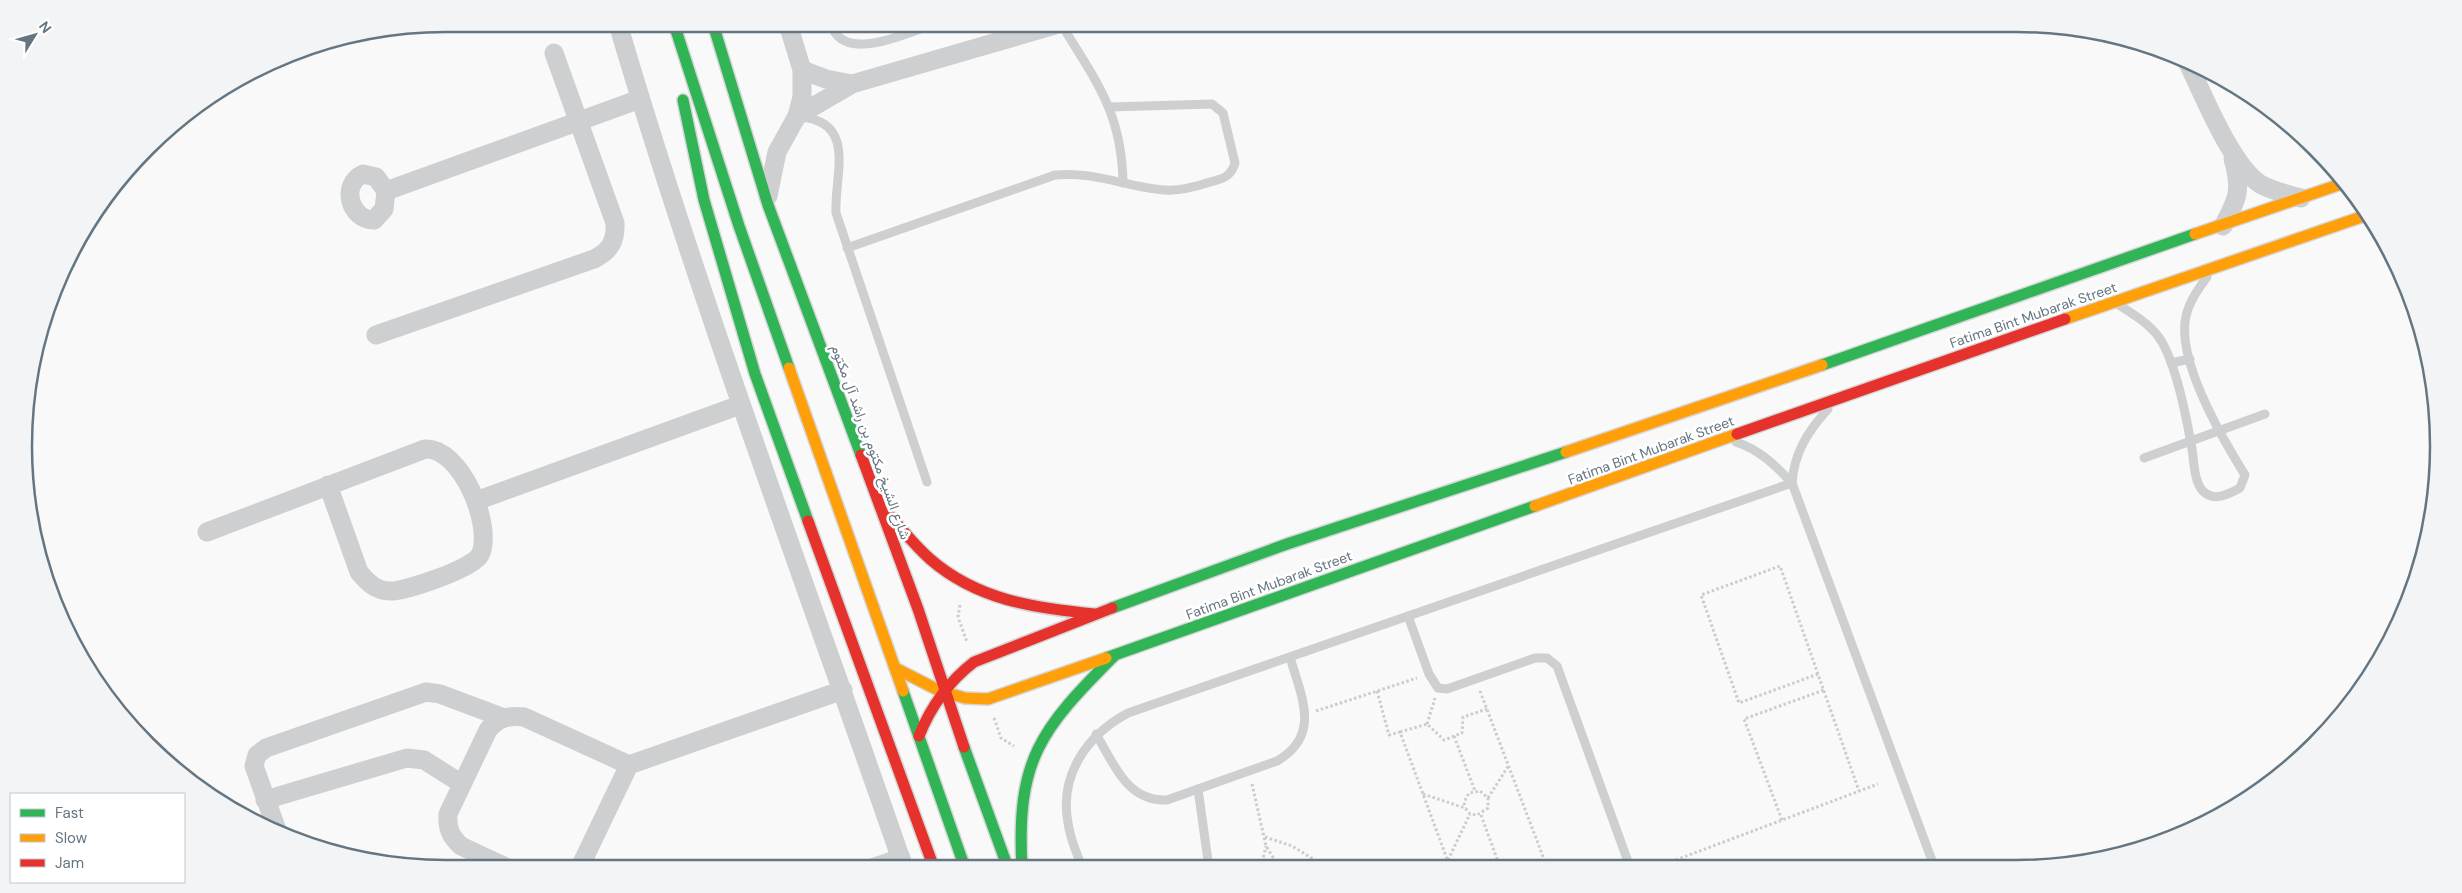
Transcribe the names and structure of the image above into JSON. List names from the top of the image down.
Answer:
{
  "streets": {
    "main road": ["Fatima Bint Mubarak Street", "شارع الشيخ مكتوم بن راشد آل مكتوم"]
  },
  "crossings": [
    ["Fatima Bint Mubarak Street", "شارع الشيخ مكتوم بن راشد آل مكتوم"]
  ],
  "legend": ["Fast", "Slow", "Jam"],
  "north": "top right"
}
